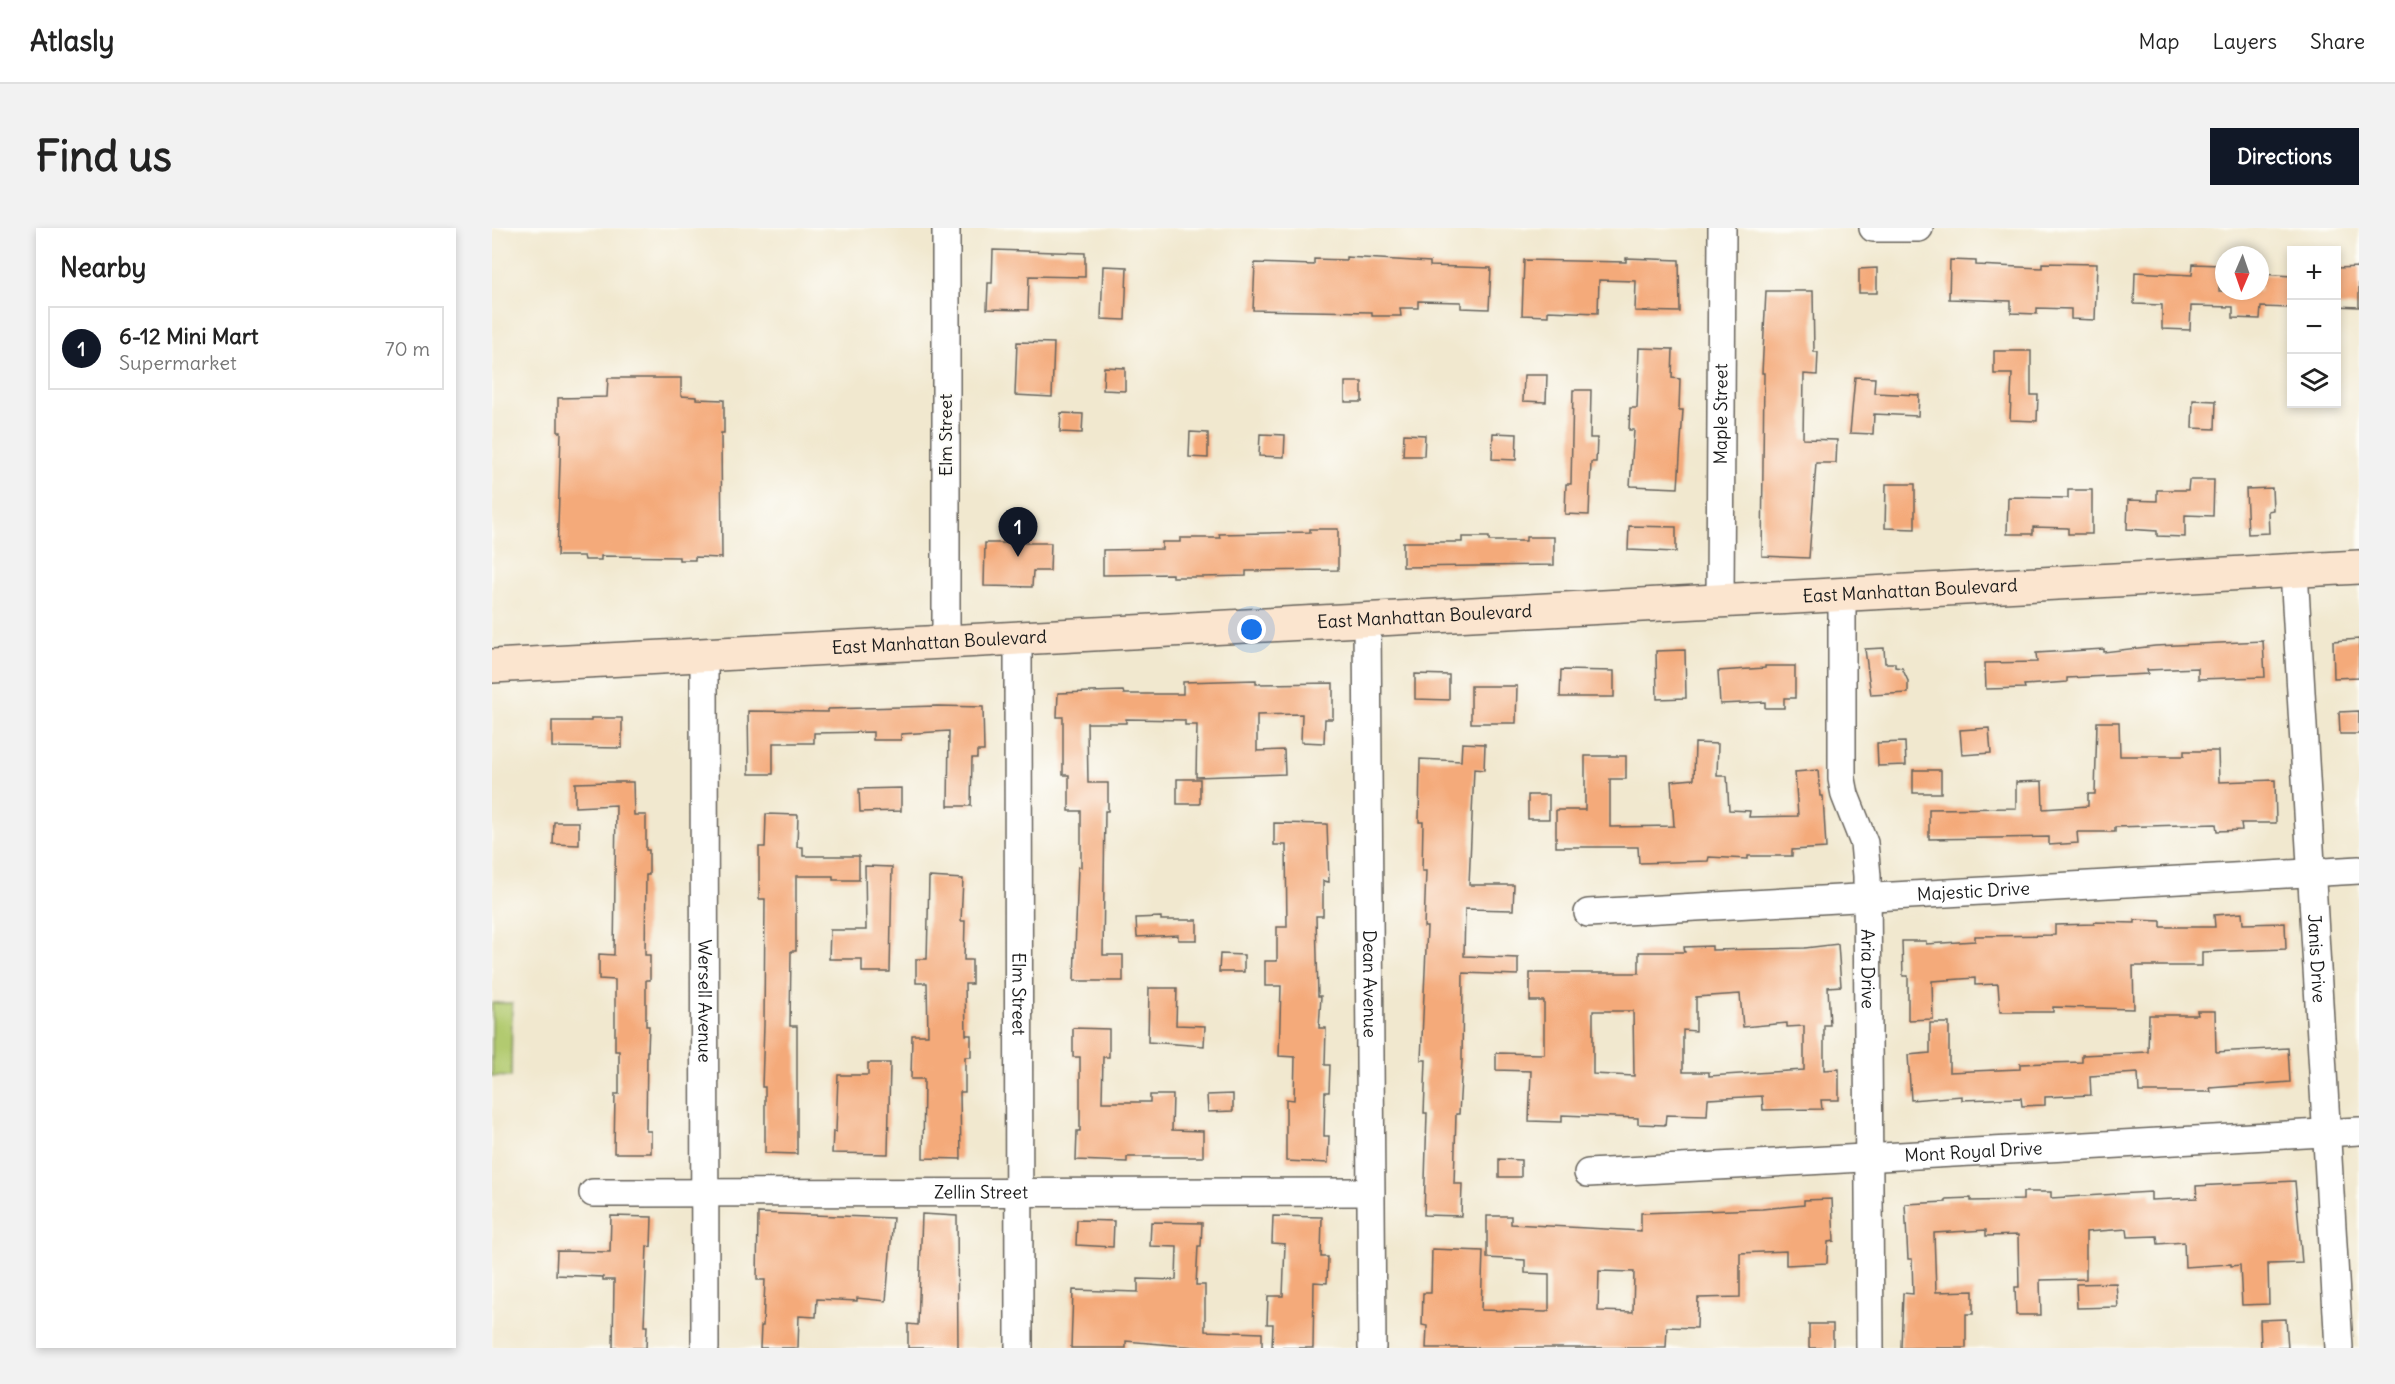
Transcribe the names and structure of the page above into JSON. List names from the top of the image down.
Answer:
{
  "streets": {
    "main road": ["East Manhattan Boulevard"],
    "street": [
      "Maple Street",
      "Elm Street",
      "Majestic Drive",
      "Janis Drive",
      "Aria Drive",
      "Dean Avenue",
      "Wersell Avenue",
      "Mont Royal Drive",
      "Zellin Street"
    ]
  },
  "crossings": [
    ["Maple Street", "East Manhattan Boulevard"],
    ["Elm Street", "East Manhattan Boulevard"],
    ["Elm Street", "Zellin Street"],
    ["East Manhattan Boulevard", "Janis Drive"],
    ["East Manhattan Boulevard", "Aria Drive"],
    ["East Manhattan Boulevard", "Dean Avenue"],
    ["East Manhattan Boulevard", "Wersell Avenue"],
    ["Majestic Drive", "Janis Drive"],
    ["Majestic Drive", "Aria Drive"],
    ["Janis Drive", "Mont Royal Drive"],
    ["Aria Drive", "Mont Royal Drive"],
    ["Dean Avenue", "Zellin Street"],
    ["Wersell Avenue", "Zellin Street"]
  ],
  "north": "bottom",
  "page": {
    "header": "Atlasly",
    "nav": ["Map", "Layers", "Share"],
    "buttons": "Directions",
    "title": "Find us",
    "heading": "Nearby",
    "map_buttons": ["+", "−"],
    "list": [
      {
        "mark": "1",
        "name": "6-12 Mini Mart",
        "note": "Supermarket",
        "value": "70 m"
      }
    ],
    "pins": "1"
  }
}
